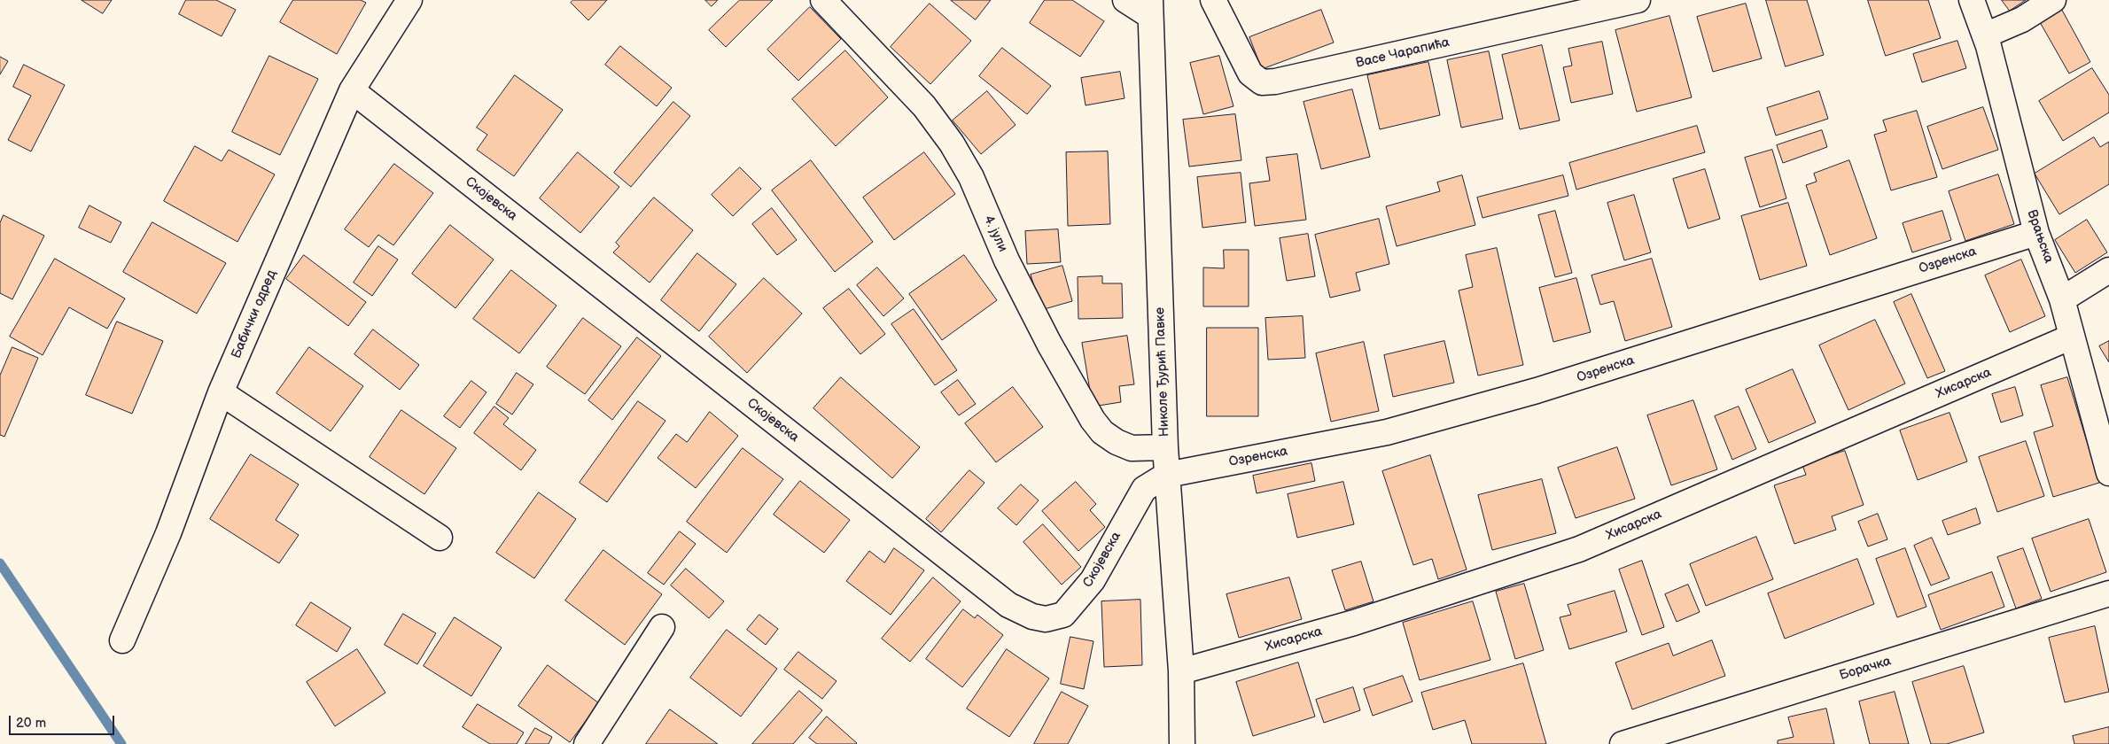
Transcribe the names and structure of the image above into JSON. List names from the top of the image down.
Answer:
{
  "streets": {
    "street": [
      "Васе Чарапића",
      "Скојевска",
      "4. јули",
      "Врањска",
      "Озренска",
      "Бабички одред",
      "Николе Ђурић Павке",
      "Хисарска",
      "Борачка"
    ]
  },
  "crossings": [
    ["Скојевска", "Озренска"],
    ["Скојевска", "Бабички одред"],
    ["Скојевска", "Николе Ђурић Павке"],
    ["4. јули", "Николе Ђурић Павке"],
    ["Врањска", "Озренска"],
    ["Врањска", "Хисарска"],
    ["Озренска", "Николе Ђурић Павке"],
    ["Николе Ђурић Павке", "Хисарска"]
  ],
  "scale_bar": "20 m"
}
